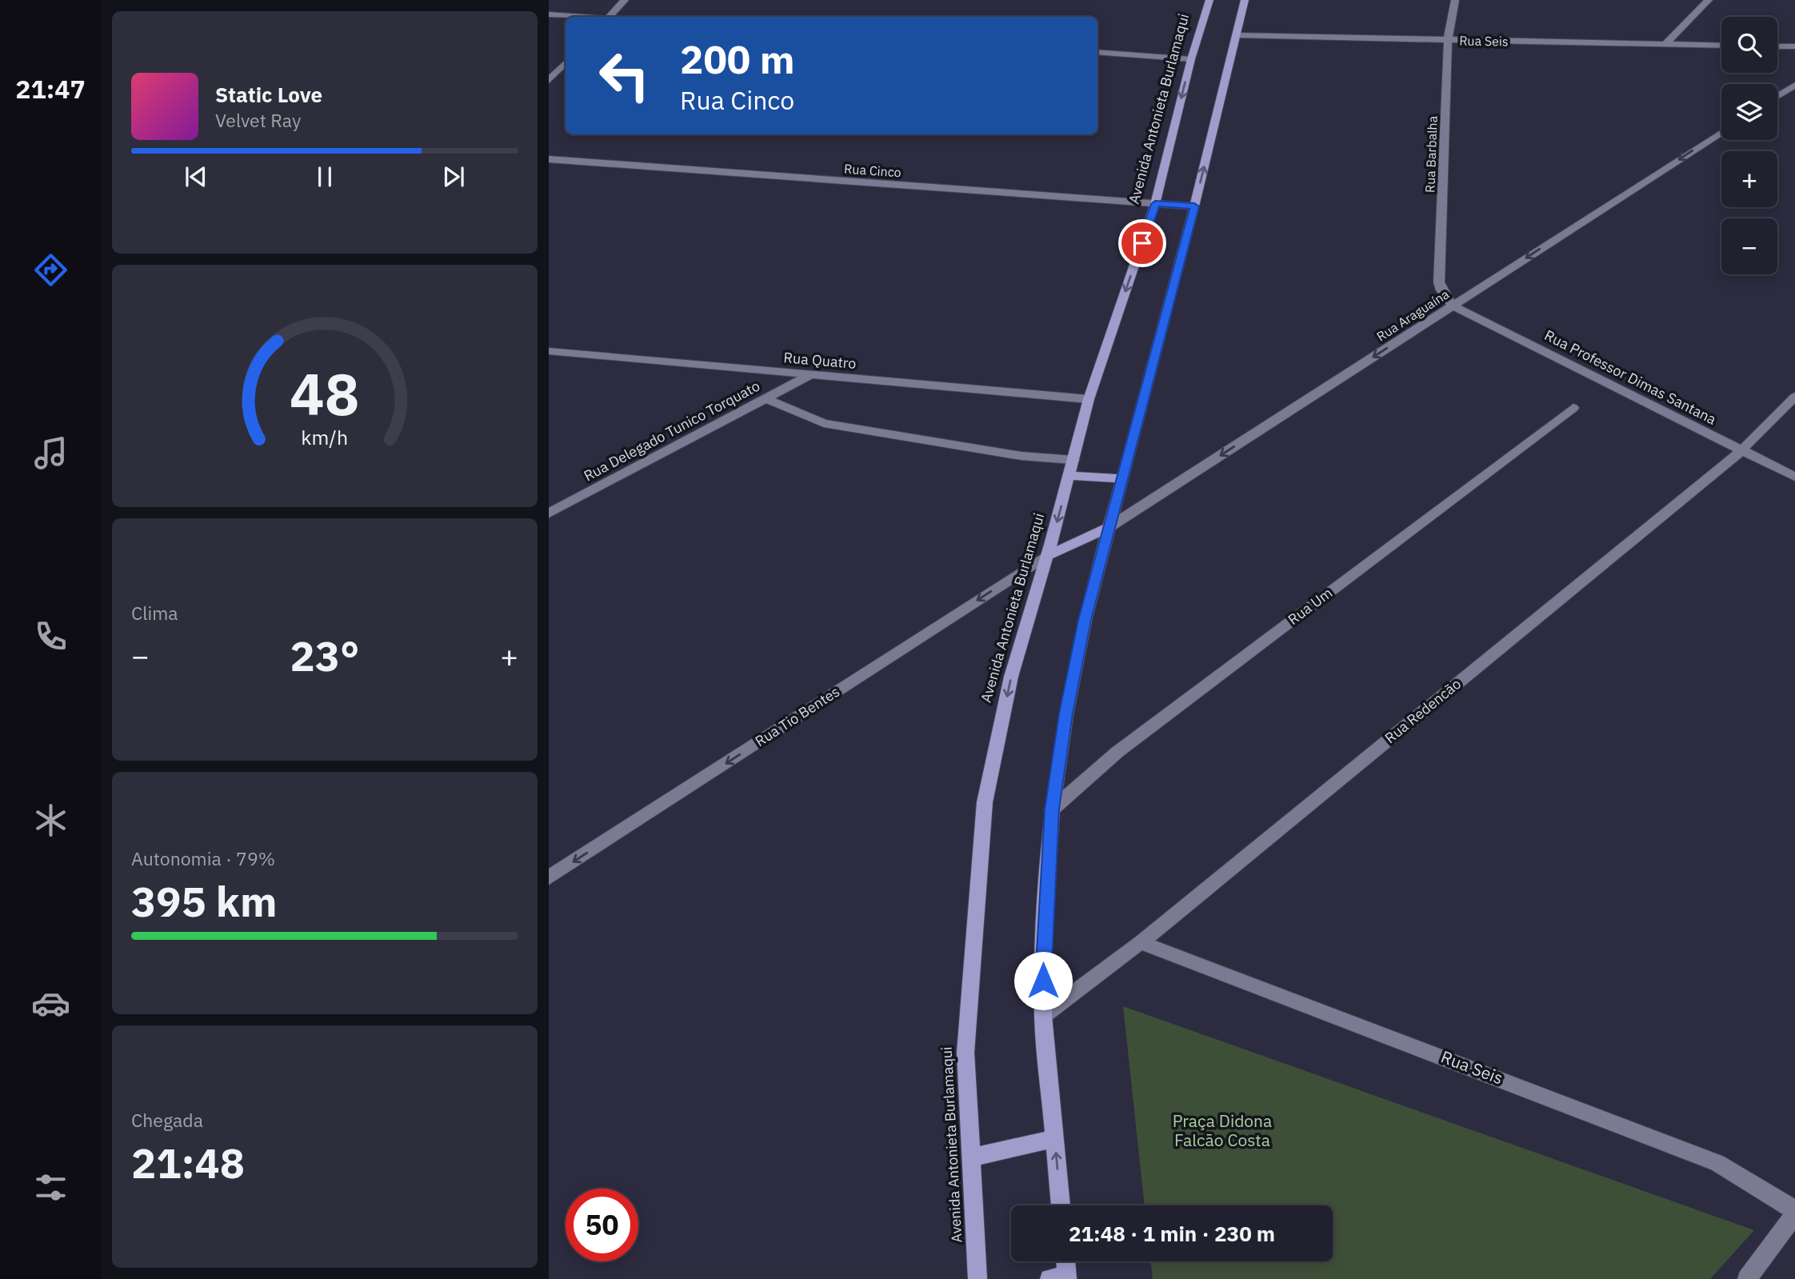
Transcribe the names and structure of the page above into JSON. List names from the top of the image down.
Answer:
{
  "streets": {
    "main road": ["Avenida Antonieta Burlamaqui"],
    "street": [
      "Rua Seis",
      "Rua Barbalha",
      "Rua Cinco",
      "Rua Araguaína",
      "Rua Quatro",
      "Rua Professor Dimas Santana",
      "Rua Delegado Tunico Torquato",
      "Rua Um",
      "Rua Redencão",
      "Rua Tio Bentes"
    ]
  },
  "crossings": [
    ["Rua Seis", "Rua Barbalha"],
    ["Rua Seis", "Rua Redencão"],
    ["Avenida Antonieta Burlamaqui", "Rua Cinco"],
    ["Avenida Antonieta Burlamaqui", "Rua Quatro"],
    ["Avenida Antonieta Burlamaqui", "Rua Tio Bentes"],
    ["Rua Barbalha", "Rua Araguaína"],
    ["Rua Barbalha", "Rua Professor Dimas Santana"],
    ["Rua Araguaína", "Rua Professor Dimas Santana"],
    ["Rua Quatro", "Rua Delegado Tunico Torquato"],
    ["Rua Professor Dimas Santana", "Rua Redencão"]
  ],
  "one_way": ["Rua Araguaína", "Rua Tio Bentes"],
  "parks": ["Praça Didona Falcão Costa"],
  "page": {
    "tabs": "21:47",
    "map_buttons": ["+", "−"],
    "turn": ["200 m", "Rua Cinco"],
    "song": ["Static Love", "Velvet Ray"],
    "tile": [
      "Clima",
      ["Autonomia · 79%", "395 km"],
      ["Chegada", "21:48"]
    ],
    "heat": ["−", "23°", "+"],
    "limit": "50",
    "trip": "21:48 · 1 min · 230 m",
    "gauge": ["48", "km/h"]
  }
}
